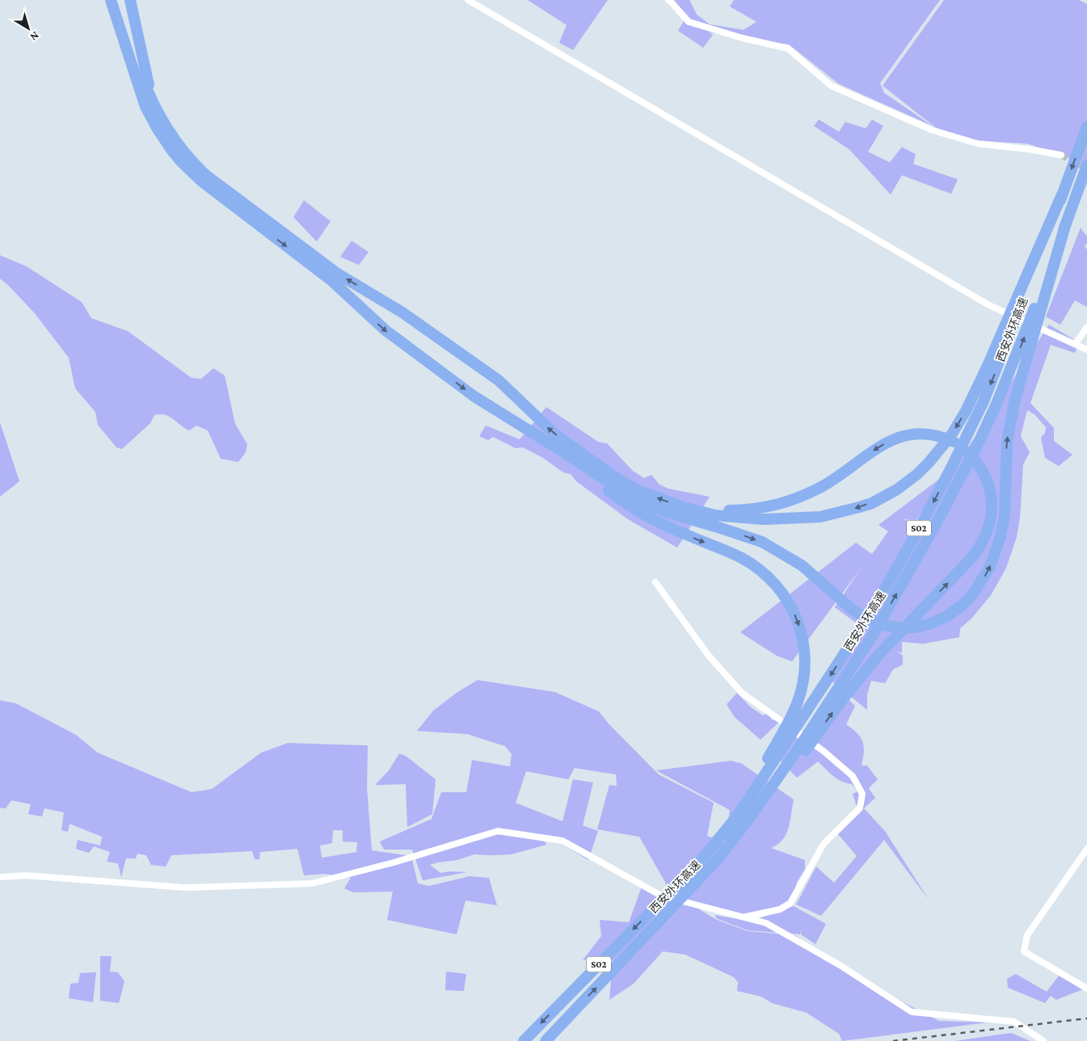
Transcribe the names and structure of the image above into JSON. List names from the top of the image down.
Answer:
{
  "streets": {
    "highway": ["西安外环高速", "S02"]
  },
  "north": "bottom right"
}
